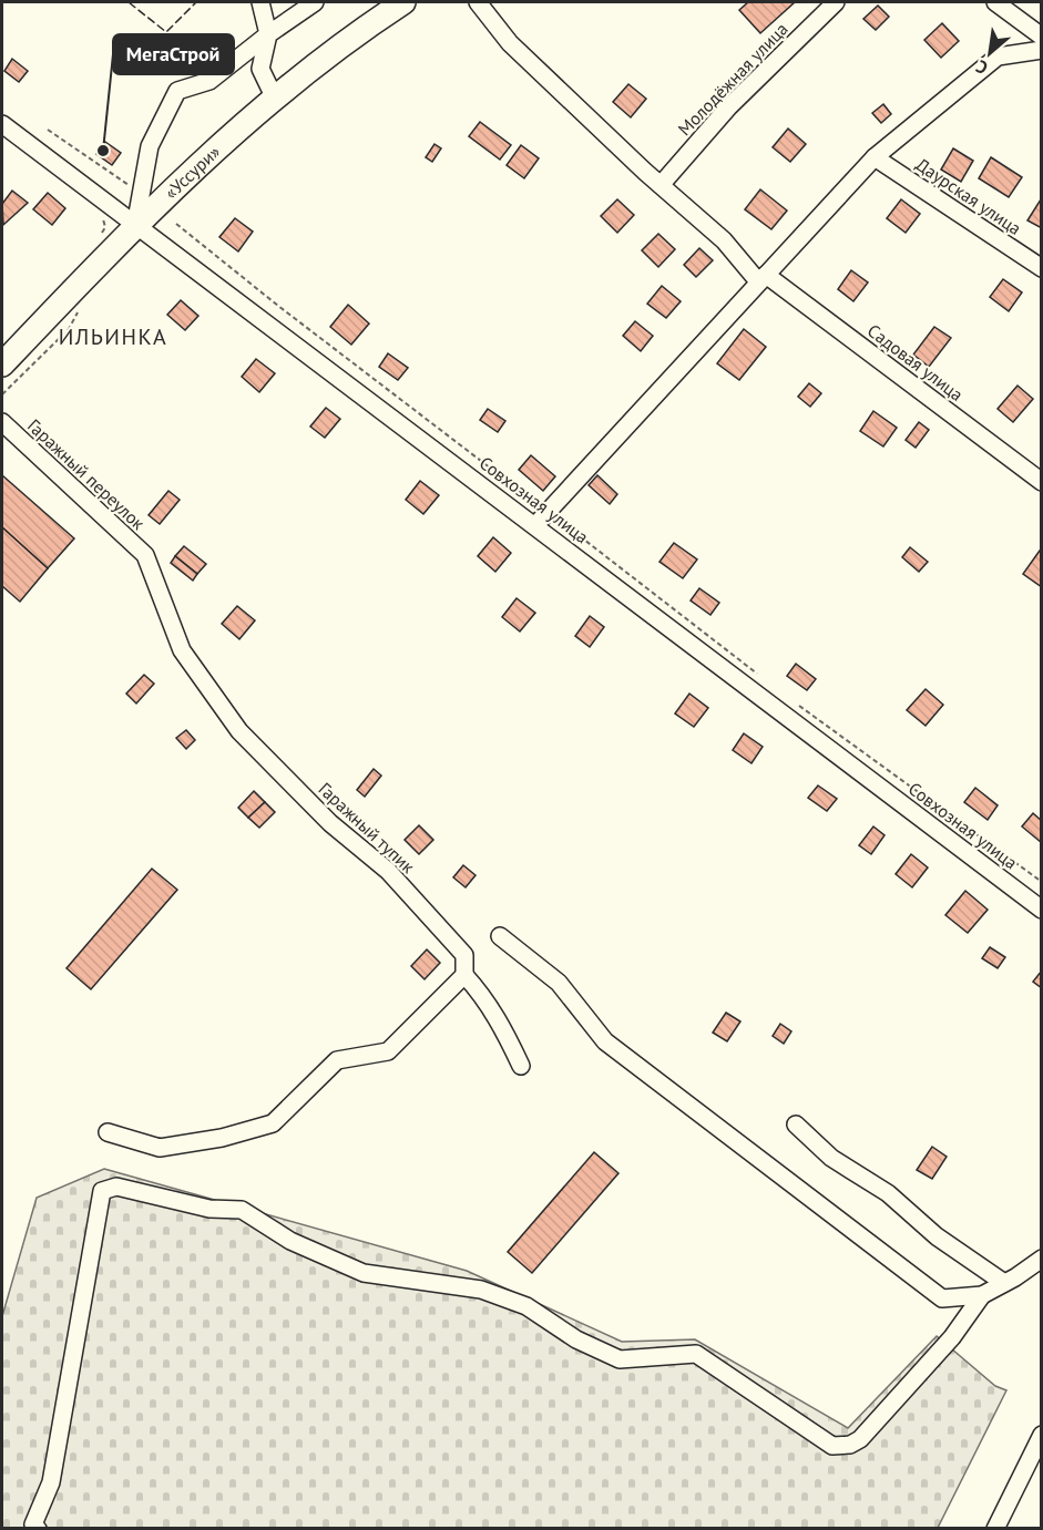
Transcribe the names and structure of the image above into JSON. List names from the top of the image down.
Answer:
{
  "streets": {
    "highway": ["«Уссури»"],
    "street": [
      "Молодёжная улица",
      "Даурская улица",
      "Садовая улица",
      "Гаражный переулок",
      "Совхозная улица",
      "Гаражный тупик"
    ]
  },
  "crossings": [
    ["Молодёжная улица", "Садовая улица"],
    ["«Уссури»", "Совхозная улица"],
    ["Гаражный переулок", "Гаражный тупик"]
  ],
  "districts": ["ИЛЬИНКА"],
  "places": ["МегаСтрой"],
  "north": "bottom left"
}
